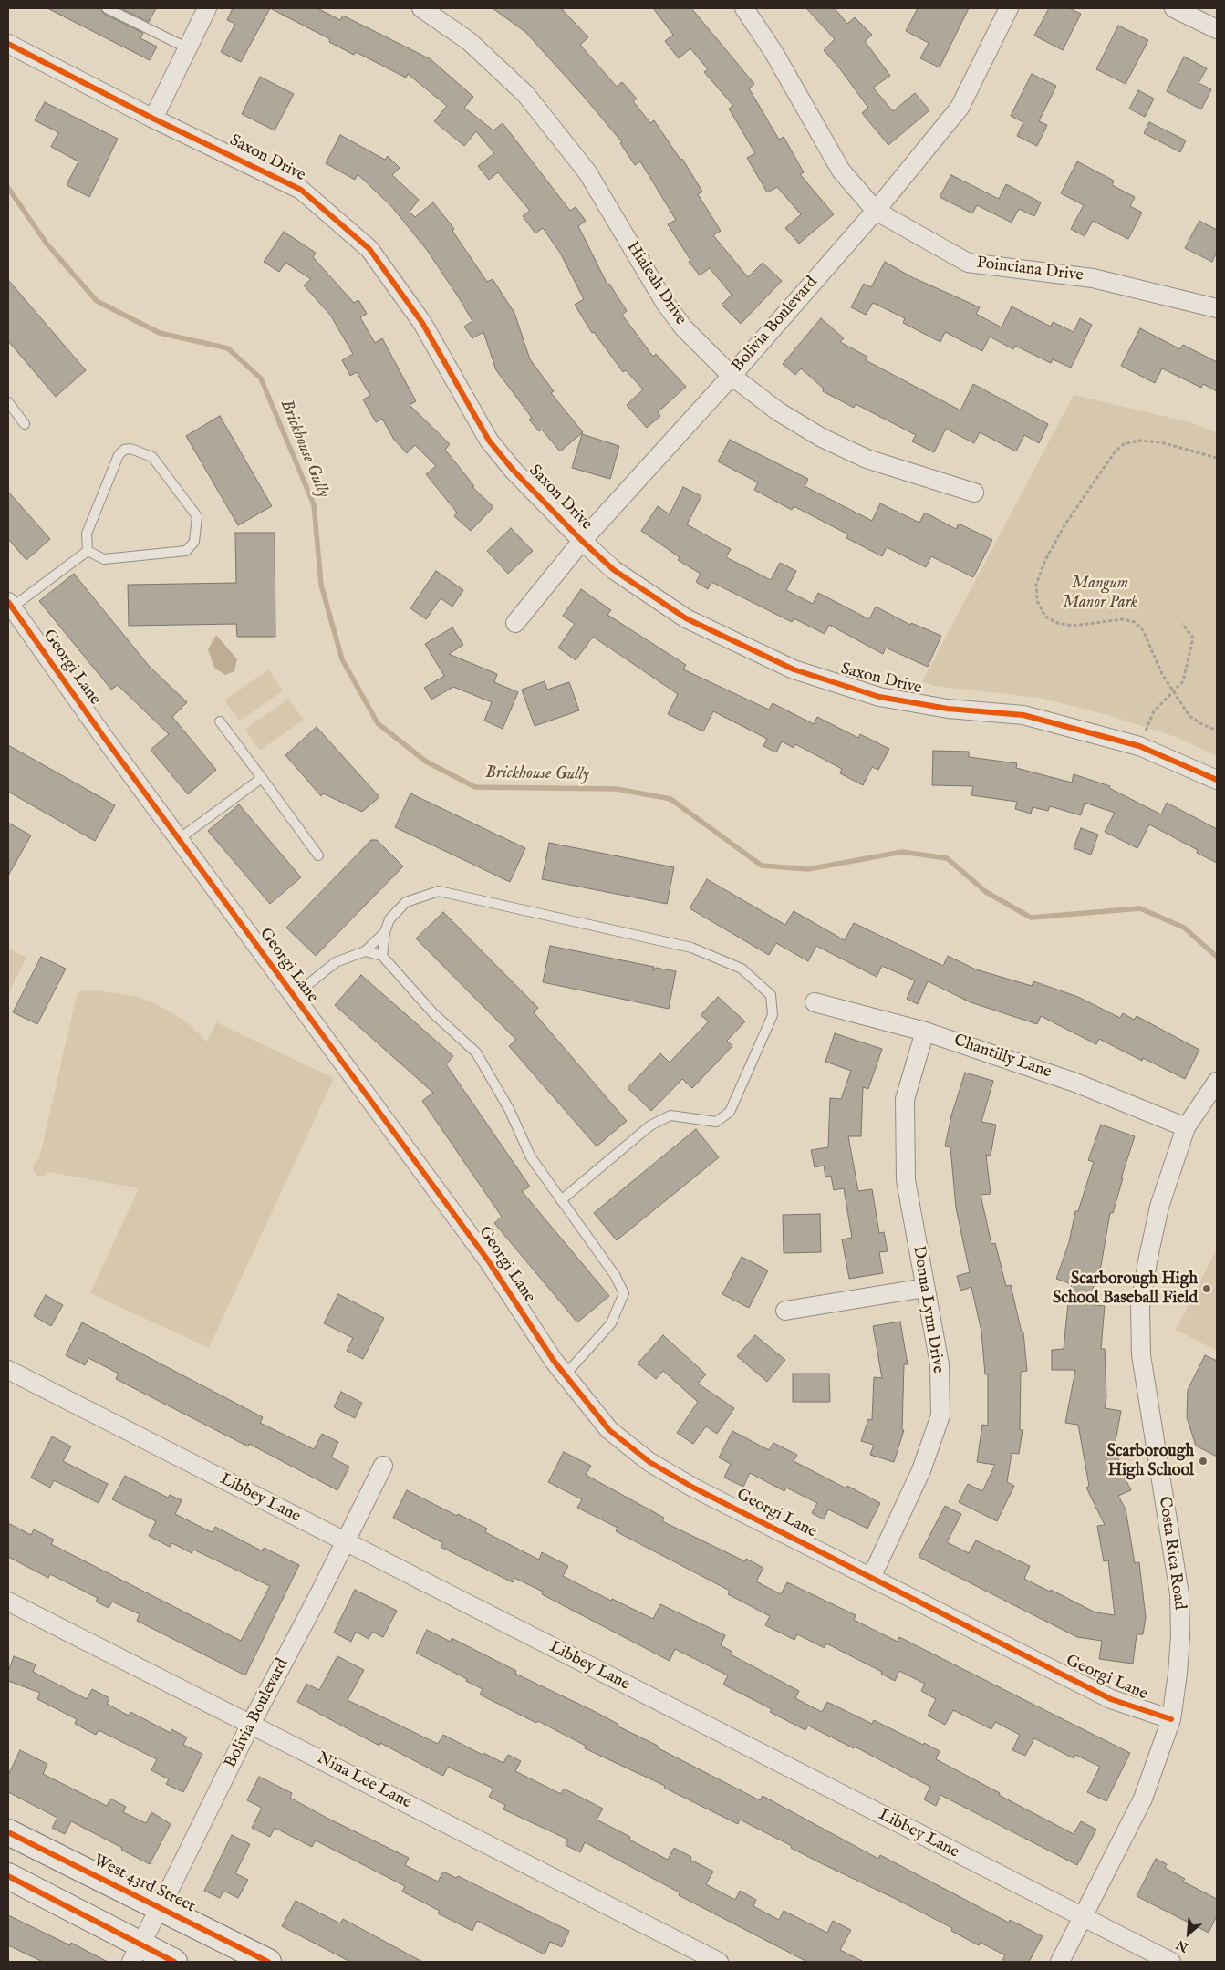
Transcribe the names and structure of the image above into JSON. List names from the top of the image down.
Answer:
{
  "streets": {
    "main road": ["West 43rd Street"],
    "street": [
      "Saxon Drive",
      "Poinciana Drive",
      "Hialeah Drive",
      "Bolivia Boulevard",
      "Georgi Lane",
      "Chantilly Lane",
      "Donna Lynn Drive",
      "Libbey Lane",
      "Costa Rica Road",
      "Nina Lee Lane"
    ]
  },
  "crossings": [
    ["Saxon Drive", "Bolivia Boulevard"],
    ["Poinciana Drive", "Bolivia Boulevard"],
    ["Hialeah Drive", "Bolivia Boulevard"],
    ["Bolivia Boulevard", "Libbey Lane"],
    ["Bolivia Boulevard", "Nina Lee Lane"],
    ["Bolivia Boulevard", "West 43rd Street"],
    ["Georgi Lane", "Donna Lynn Drive"],
    ["Georgi Lane", "Costa Rica Road"],
    ["Chantilly Lane", "Donna Lynn Drive"],
    ["Chantilly Lane", "Costa Rica Road"],
    ["Libbey Lane", "Costa Rica Road"]
  ],
  "water": ["Brickhouse Gully"],
  "parks": ["Mangum Manor Park"],
  "places": ["Scarborough High School Baseball Field", "Scarborough High School"],
  "north": "bottom left"
}
